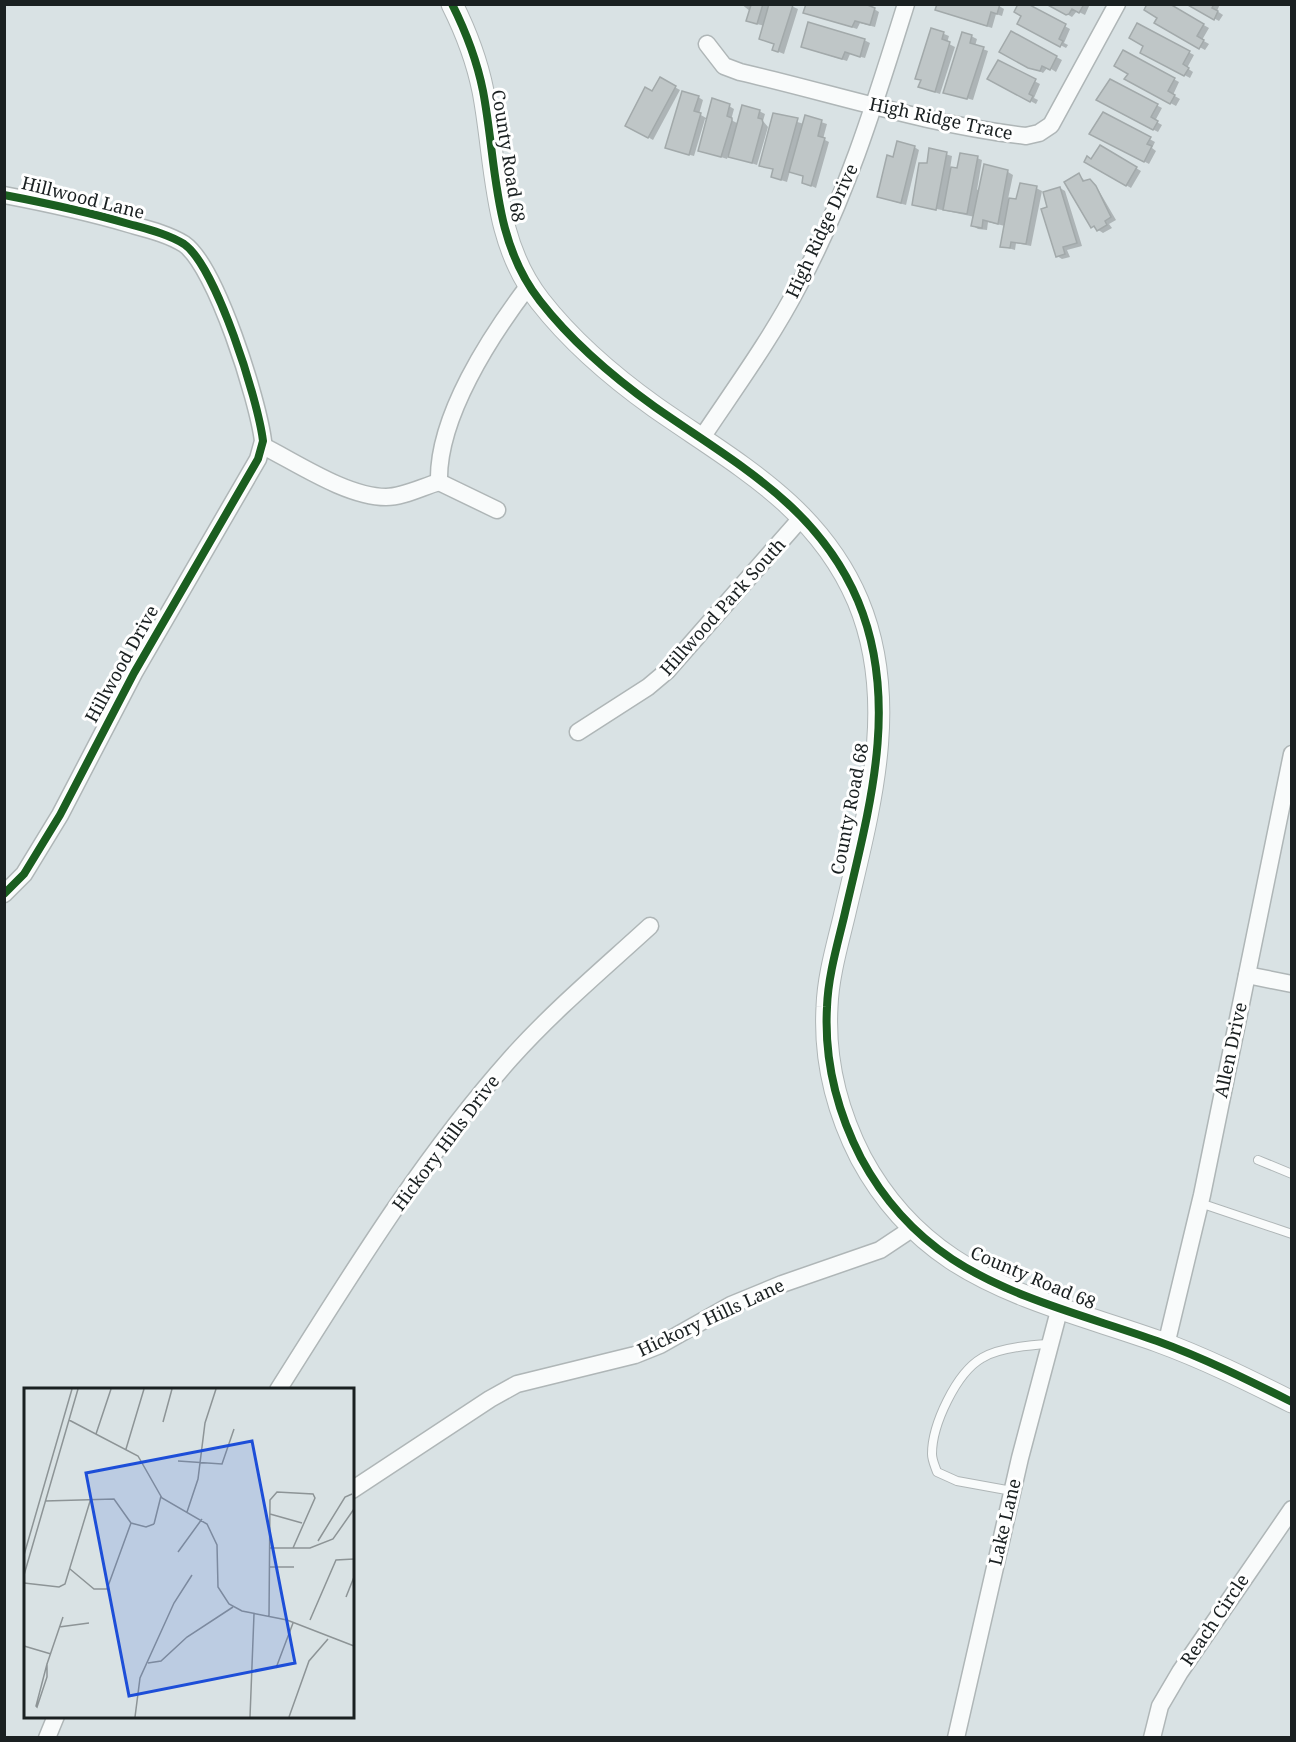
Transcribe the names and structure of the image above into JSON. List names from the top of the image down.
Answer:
{
  "streets": {
    "street": [
      "High Ridge Trace",
      "County Road 68",
      "Hillwood Lane",
      "High Ridge Drive",
      "Hillwood Park South",
      "Hillwood Drive",
      "Allen Drive",
      "Hickory Hills Drive",
      "Hickory Hills Lane",
      "Lake Lane",
      "Reach Circle"
    ]
  },
  "crossings": [
    ["High Ridge Trace", "High Ridge Drive"],
    ["County Road 68", "High Ridge Drive"],
    ["County Road 68", "Hillwood Park South"],
    ["County Road 68", "Allen Drive"],
    ["County Road 68", "Hickory Hills Lane"],
    ["County Road 68", "Lake Lane"],
    ["Hillwood Lane", "Hillwood Drive"]
  ]
}
